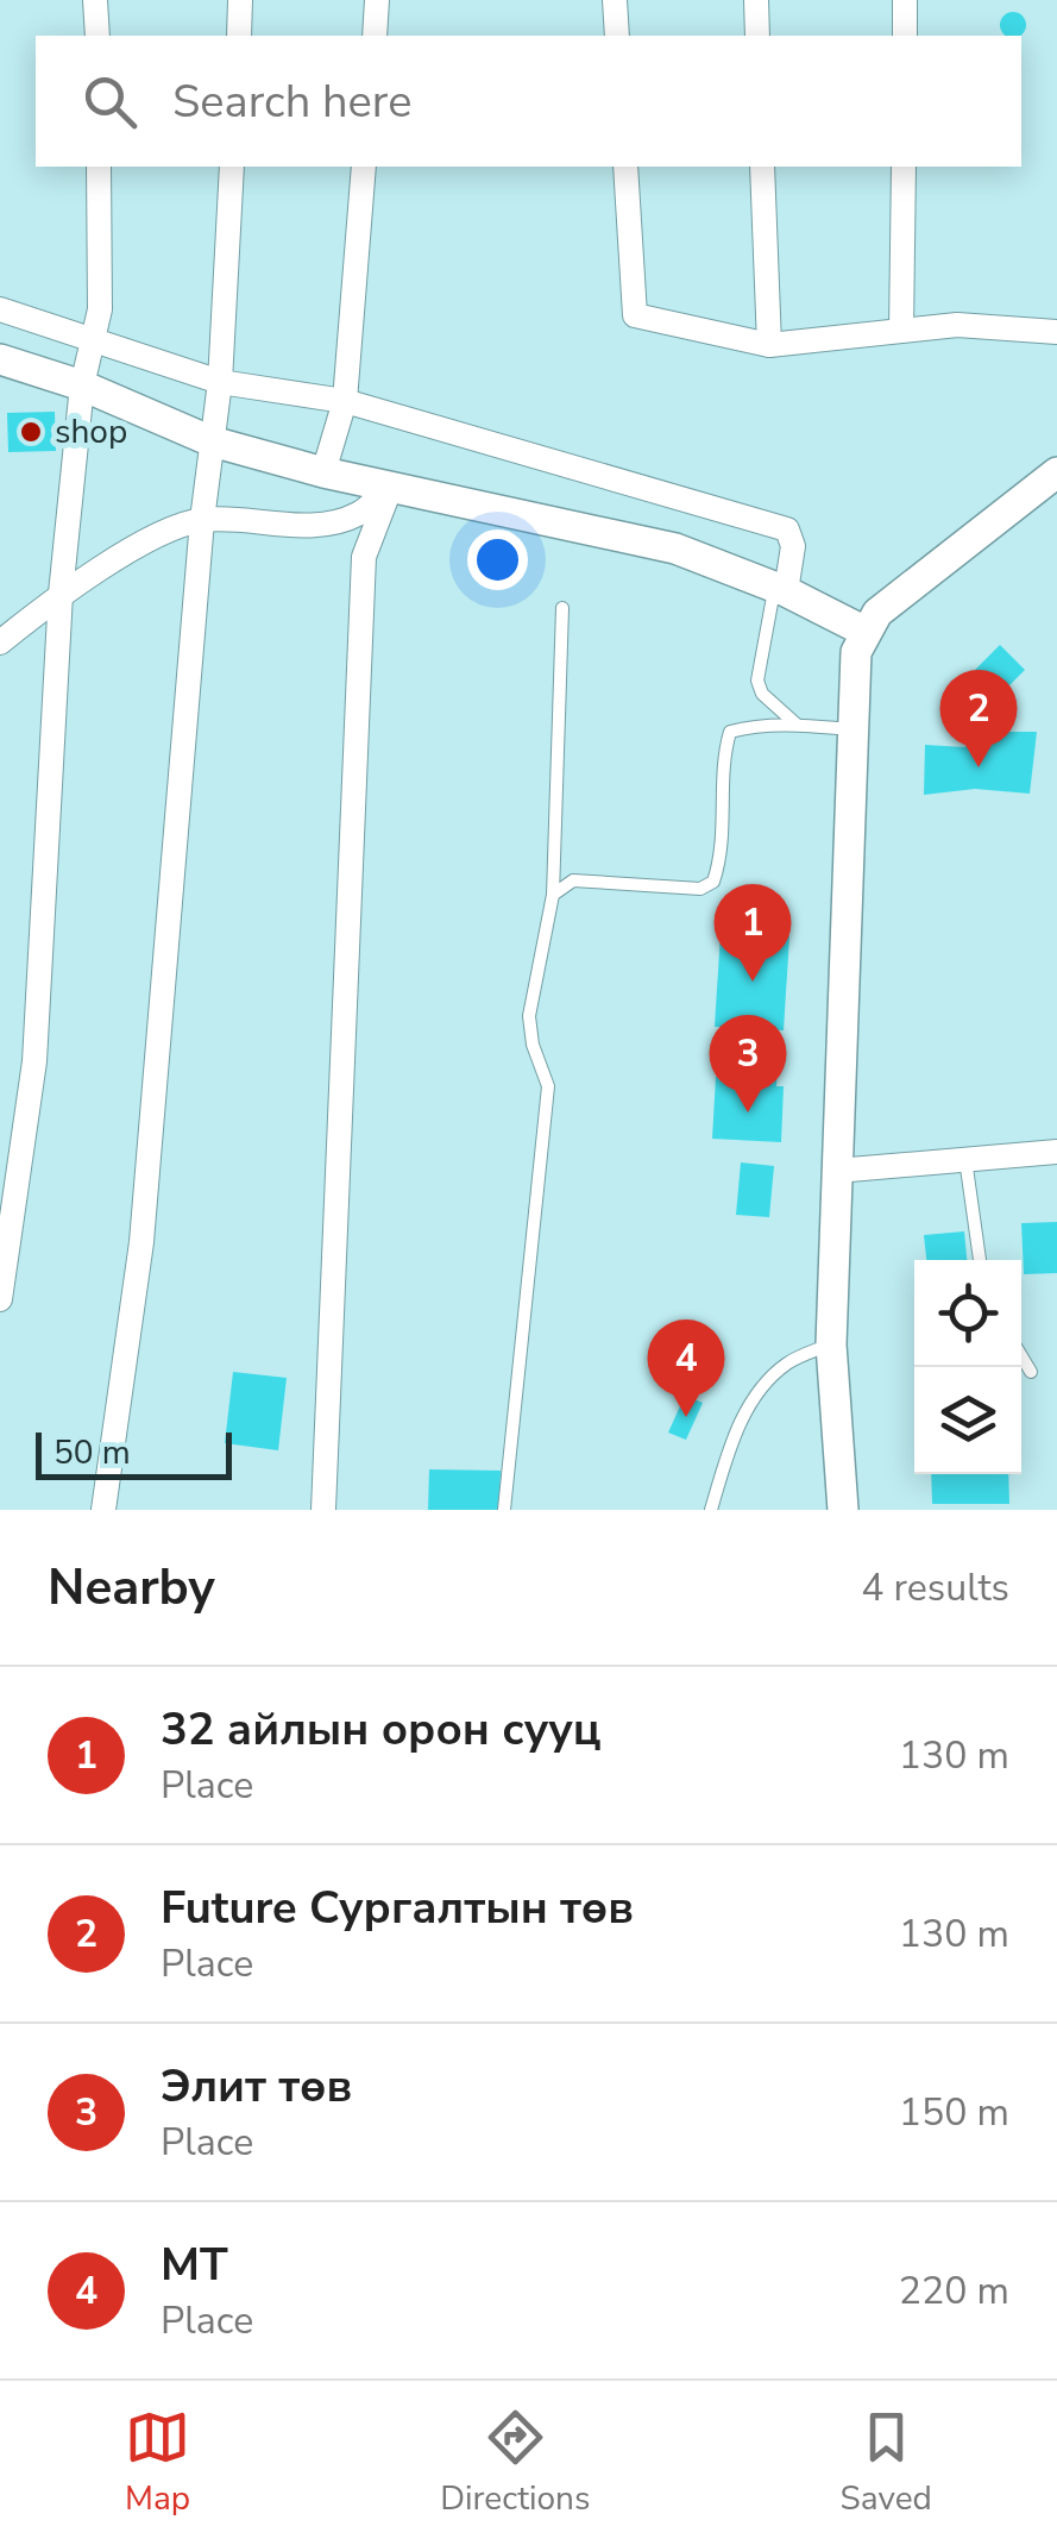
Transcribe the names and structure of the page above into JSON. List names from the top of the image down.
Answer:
{
  "places": ["shop"],
  "scale_bar": "50 m",
  "page": {
    "search": "Search here",
    "pins": [
      "2",
      "1",
      "3",
      "4"
    ],
    "scale": "50 m",
    "heading": ["Nearby", "4 results"],
    "list": [
      {
        "mark": "1",
        "name": "32 айлын орон сууц",
        "note": "Place",
        "value": "130 m"
      },
      {
        "mark": "2",
        "name": "Future Сургалтын төв",
        "note": "Place",
        "value": "130 m"
      },
      {
        "mark": "3",
        "name": "Элит төв",
        "note": "Place",
        "value": "150 m"
      },
      {
        "mark": "4",
        "name": "MT",
        "note": "Place",
        "value": "220 m"
      }
    ],
    "nav": ["Map", "Directions", "Saved"]
  }
}
